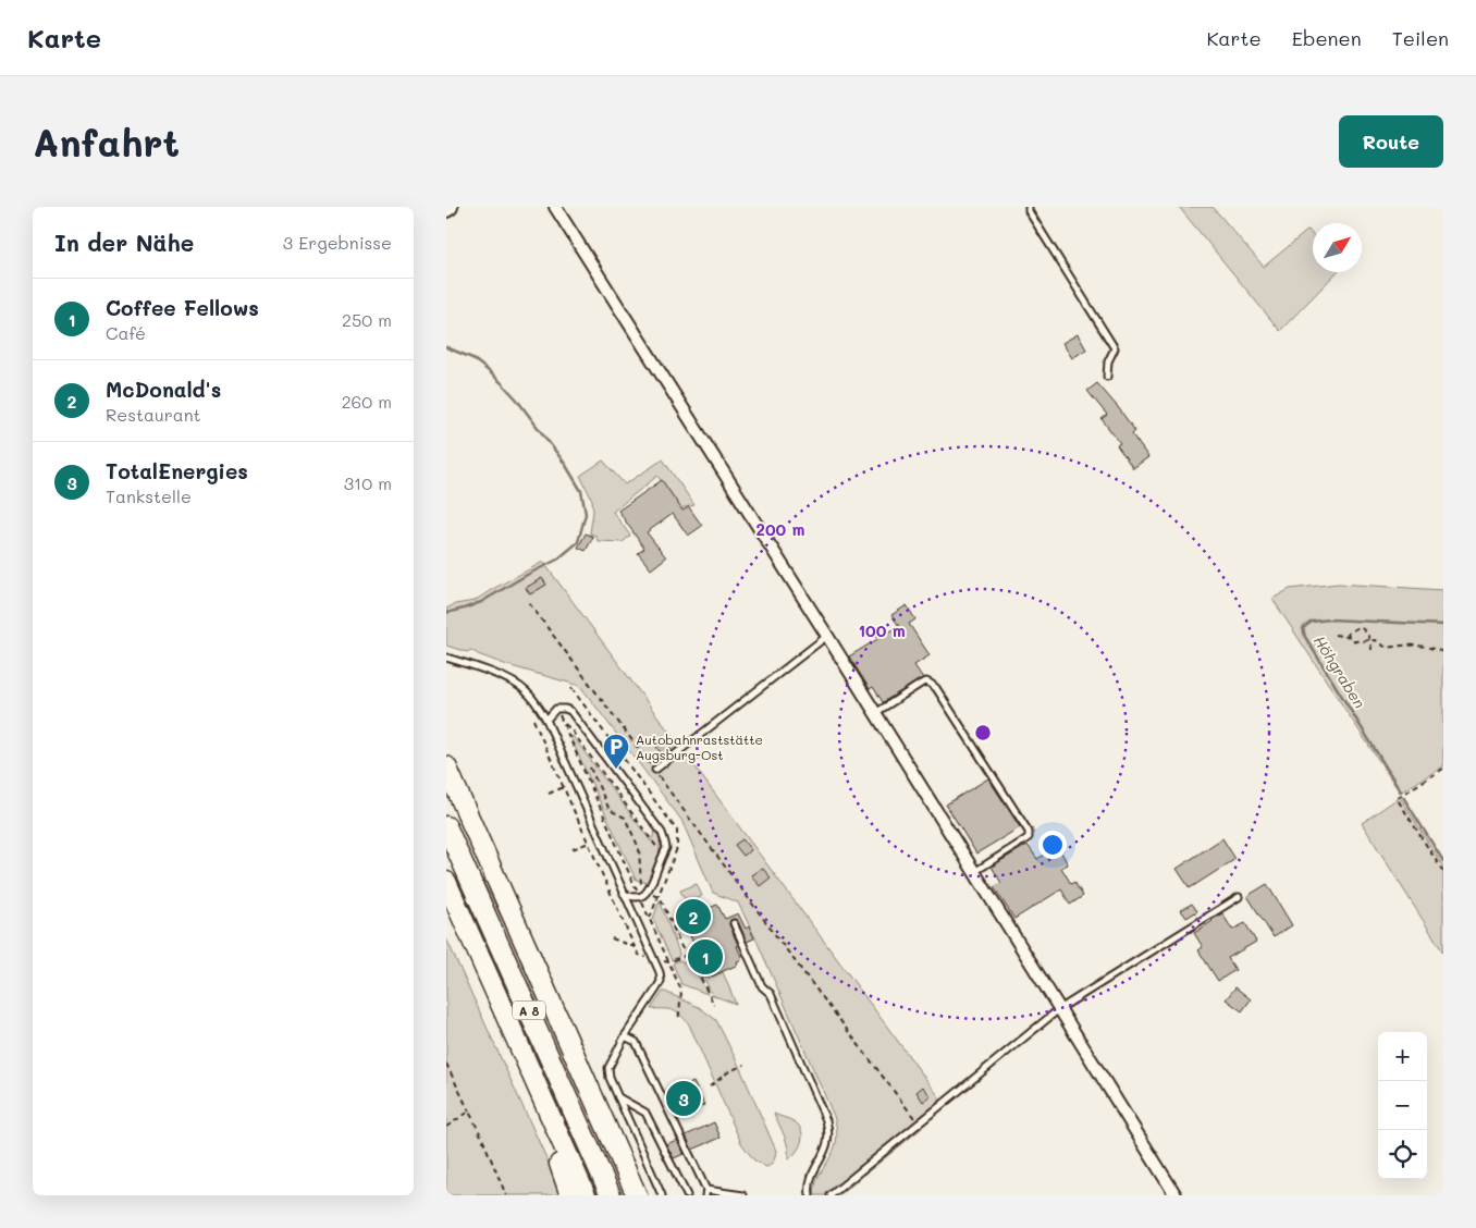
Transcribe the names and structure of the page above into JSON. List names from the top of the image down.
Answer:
{
  "streets": {
    "highway": ["A 8"]
  },
  "water": ["Höhgraben"],
  "places": {
    "parking": ["Autobahnraststätte Augsburg-Ost"]
  },
  "north": "top right",
  "page": {
    "header": "Karte",
    "nav": ["Karte", "Ebenen", "Teilen"],
    "buttons": "Route",
    "title": "Anfahrt",
    "heading": ["In der Nähe", "3 Ergebnisse"],
    "list": [
      {
        "mark": "1",
        "name": "Coffee Fellows",
        "note": "Café",
        "value": "250 m"
      },
      {
        "mark": "2",
        "name": "McDonald's",
        "note": "Restaurant",
        "value": "260 m"
      },
      {
        "mark": "3",
        "name": "TotalEnergies",
        "note": "Tankstelle",
        "value": "310 m"
      }
    ],
    "pins": ["2", "1", "3"],
    "map_buttons": ["+", "−"]
  },
  "rings": ["200 m", "100 m"]
}
